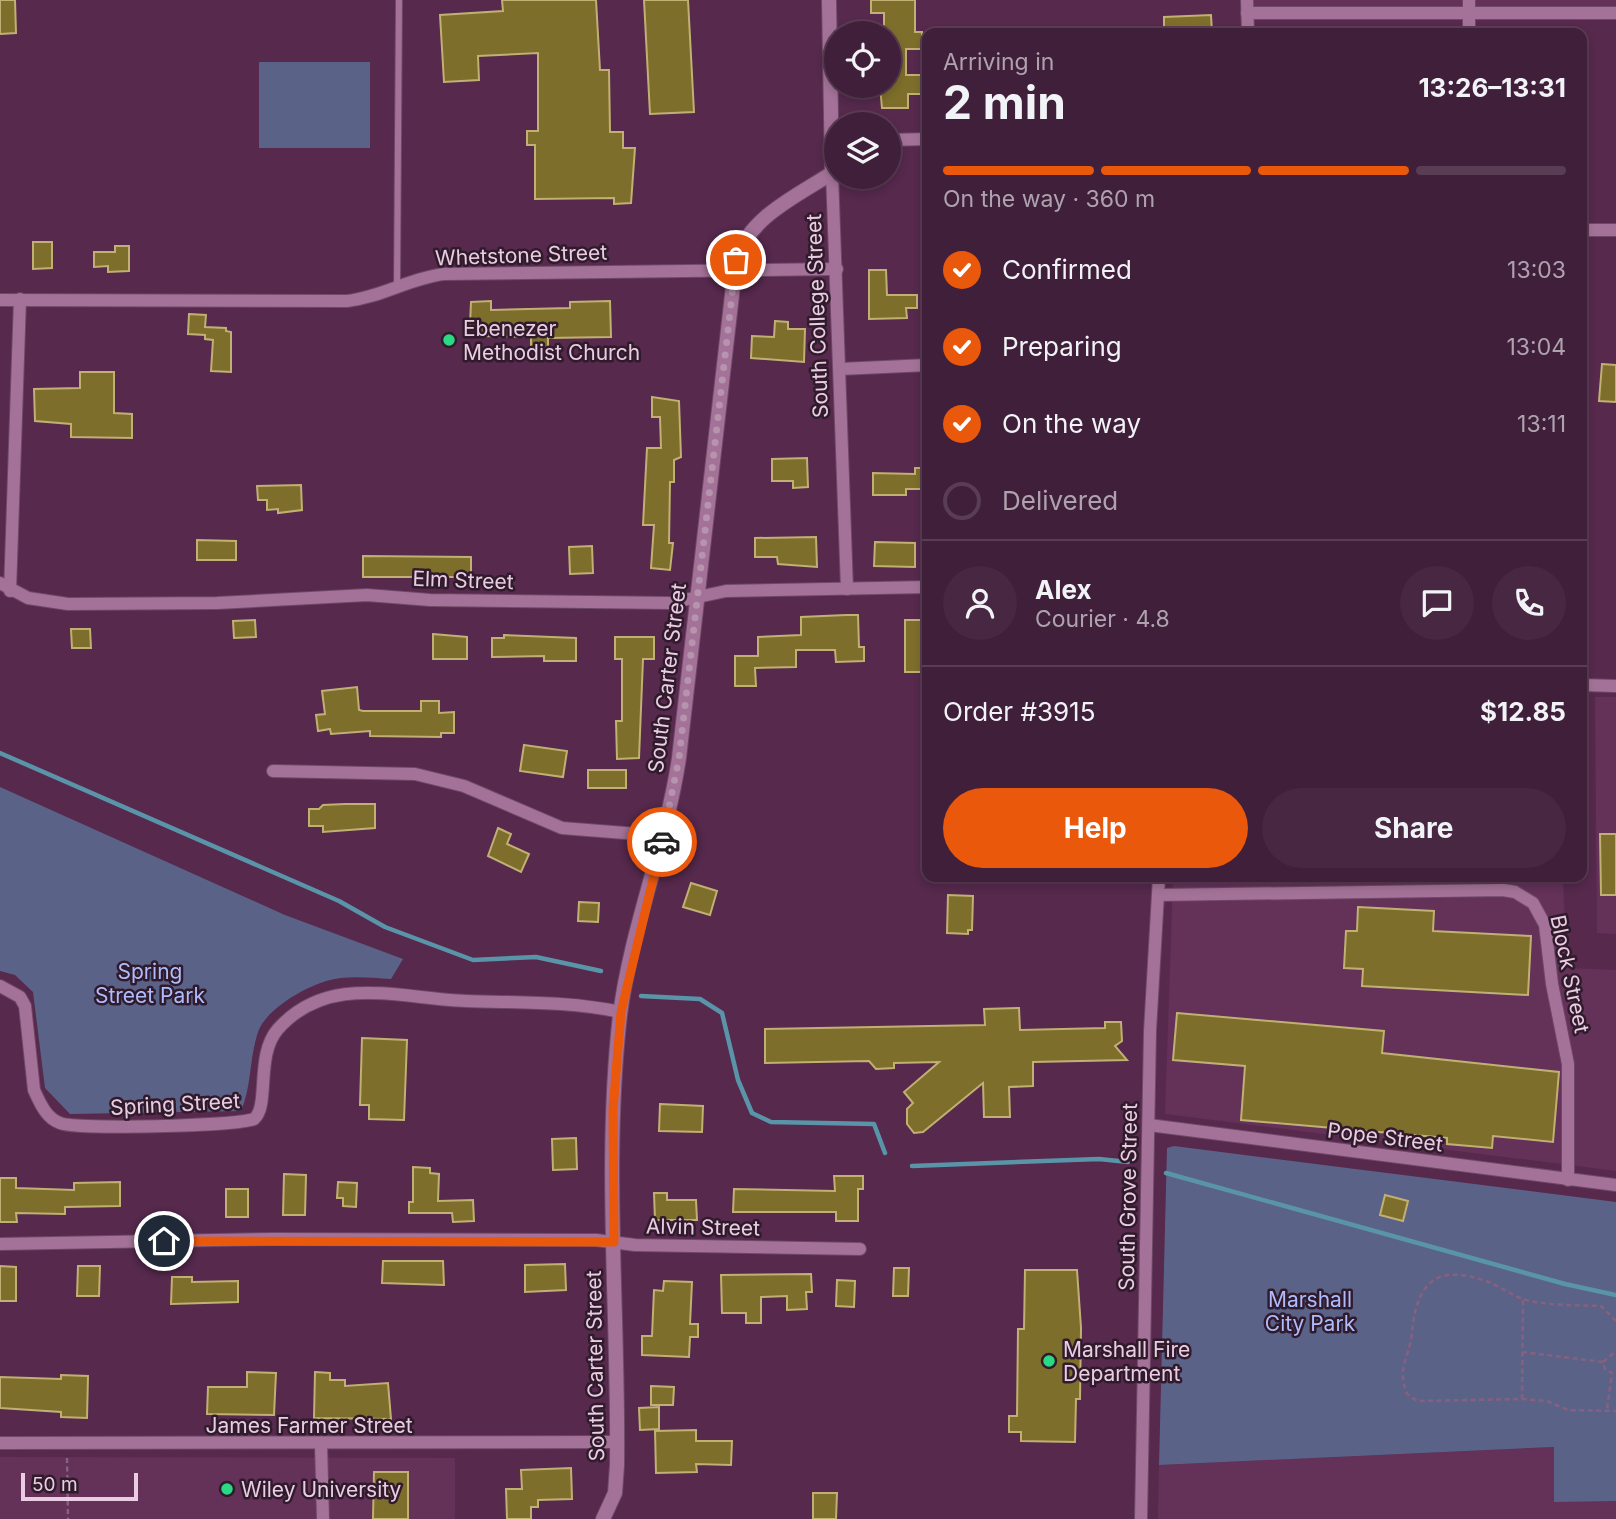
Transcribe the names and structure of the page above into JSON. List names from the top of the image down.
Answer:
{
  "streets": {
    "street": [
      "Whetstone Street",
      "South College Street",
      "Elm Street",
      "South Carter Street",
      "Block Street",
      "Spring Street",
      "Pope Street",
      "South Grove Street",
      "Alvin Street",
      "James Farmer Street"
    ]
  },
  "crossings": [
    ["Whetstone Street", "South College Street"],
    ["Whetstone Street", "South Carter Street"],
    ["South College Street", "Elm Street"],
    ["Elm Street", "South Carter Street"],
    ["South Carter Street", "Spring Street"],
    ["South Carter Street", "Alvin Street"],
    ["South Carter Street", "James Farmer Street"],
    ["Block Street", "Pope Street"],
    ["Block Street", "South Grove Street"],
    ["Pope Street", "South Grove Street"]
  ],
  "parks": ["Spring Street Park", "Marshall City Park"],
  "places": ["Ebenezer Methodist Church", "Marshall Fire Department", "Wiley University"],
  "scale_bar": "50 m",
  "page": {
    "heading": ["2 min", "Arriving in", "13:26–13:31"],
    "panel": [
      "Alex",
      "Courier · 4.8",
      "Order #3915",
      "$12.85"
    ],
    "bar": "On the way · 360 m",
    "list": [
      ["Confirmed", "13:03"],
      ["Preparing", "13:04"],
      ["On the way", "13:11"],
      "Delivered"
    ],
    "buttons": ["Help", "Share"],
    "scale": "50 m"
  }
}
